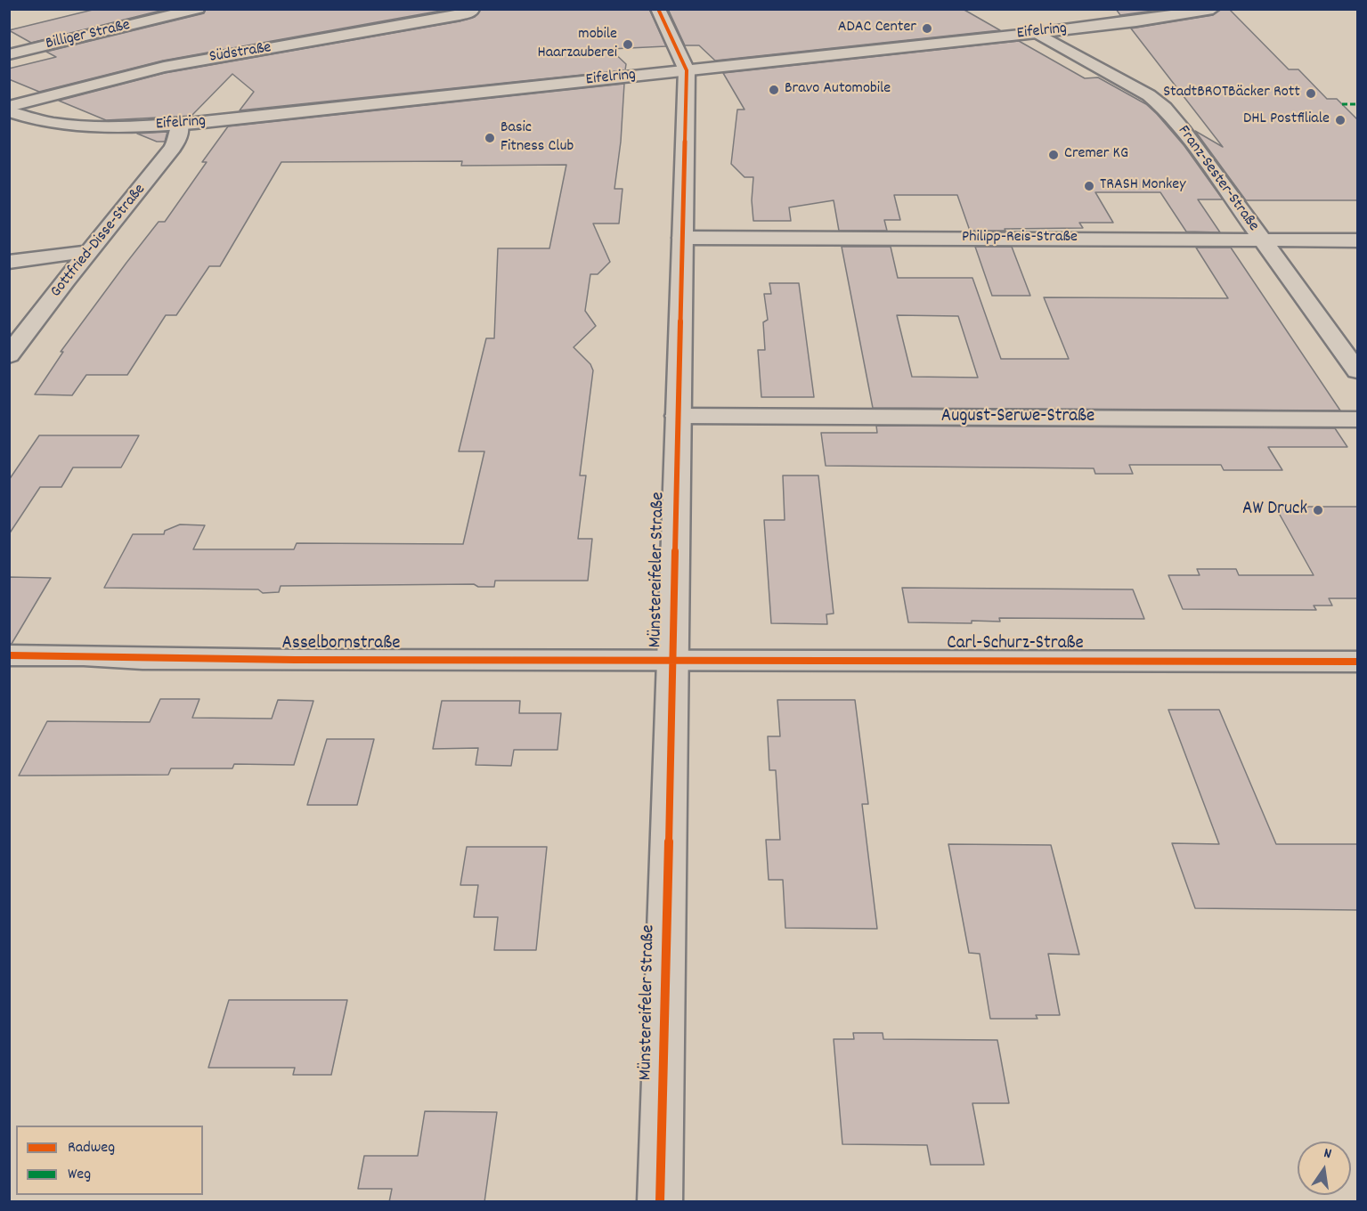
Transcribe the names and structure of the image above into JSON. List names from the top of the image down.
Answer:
{
  "streets": {
    "street": [
      "Eifelring",
      "Billiger Straße",
      "Südstraße",
      "Franz-Sester-Straße",
      "Philipp-Reis-Straße",
      "Gottfried-Disse-Straße",
      "August-Serwe-Straße",
      "Münstereifeler Straße",
      "Asselbornstraße",
      "Carl-Schurz-Straße"
    ]
  },
  "crossings": [
    ["Eifelring", "Franz-Sester-Straße"],
    ["Eifelring", "Gottfried-Disse-Straße"],
    ["Eifelring", "Münstereifeler Straße"],
    ["Franz-Sester-Straße", "Philipp-Reis-Straße"],
    ["Philipp-Reis-Straße", "Münstereifeler Straße"],
    ["August-Serwe-Straße", "Münstereifeler Straße"],
    ["Münstereifeler Straße", "Asselbornstraße"],
    ["Münstereifeler Straße", "Carl-Schurz-Straße"],
    ["Asselbornstraße", "Carl-Schurz-Straße"]
  ],
  "places": [
    "ADAC Center",
    "mobile Haarzauberei",
    "Bravo Automobile",
    "StadtBROTBäcker Rott",
    "DHL Postfiliale",
    "Basic Fitness Club",
    "Cremer KG",
    "TRASH Monkey",
    "AW Druck"
  ],
  "legend": ["Radweg", "Weg"],
  "north": "top"
}
